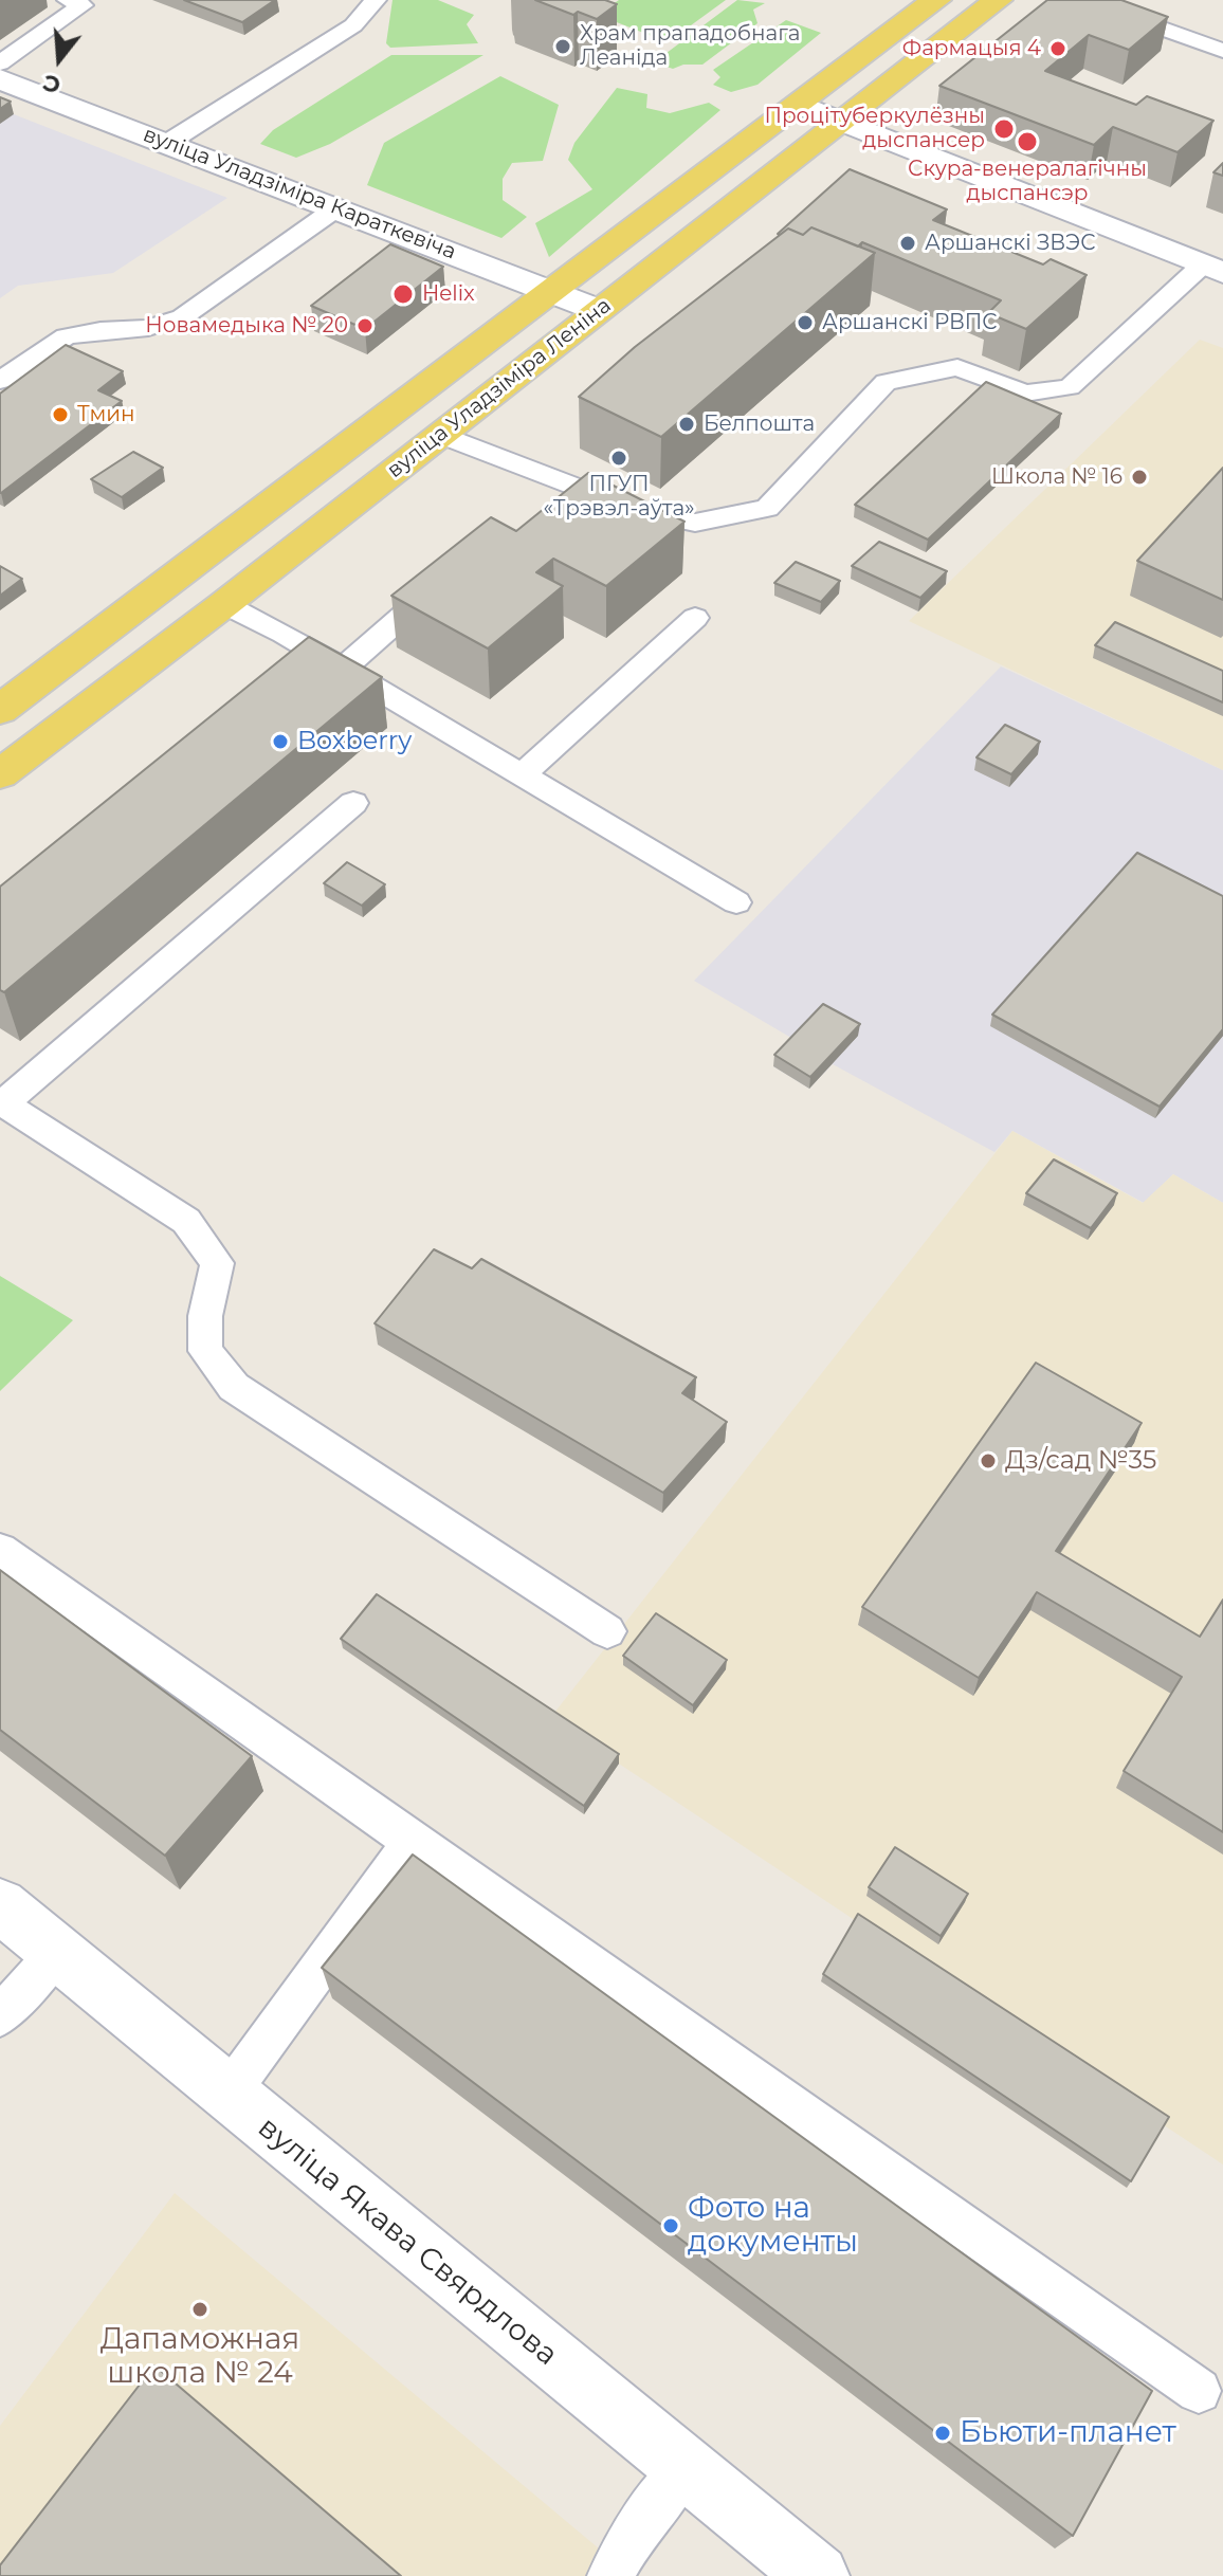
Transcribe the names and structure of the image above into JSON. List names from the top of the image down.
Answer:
{
  "streets": {
    "main road": ["вуліца Уладзіміра Леніна"],
    "street": ["вуліца Уладзіміра Караткевіча", "вуліца Якава Свярдлова"]
  },
  "crossings": [
    ["вуліца Уладзіміра Караткевіча", "вуліца Уладзіміра Леніна"]
  ],
  "places": [
    "Храм прападобнага Леаніда",
    "Фармацыя 4",
    "Процітуберкулёзны дыспансер",
    "Скура-венералагічны дыспансэр",
    "Аршанскі ЗВЭС",
    "Helix",
    "Аршанскі РВПС",
    "Новамедыка № 20",
    "Тмин",
    "Белпошта",
    "ПГУП «Трэвэл-аўта»",
    "Школа № 16",
    "Boxberry",
    "Дз/сад №35",
    "Фото на документы",
    "Дапаможная школа № 24",
    "Бьюти-планет"
  ],
  "north": "bottom"
}
